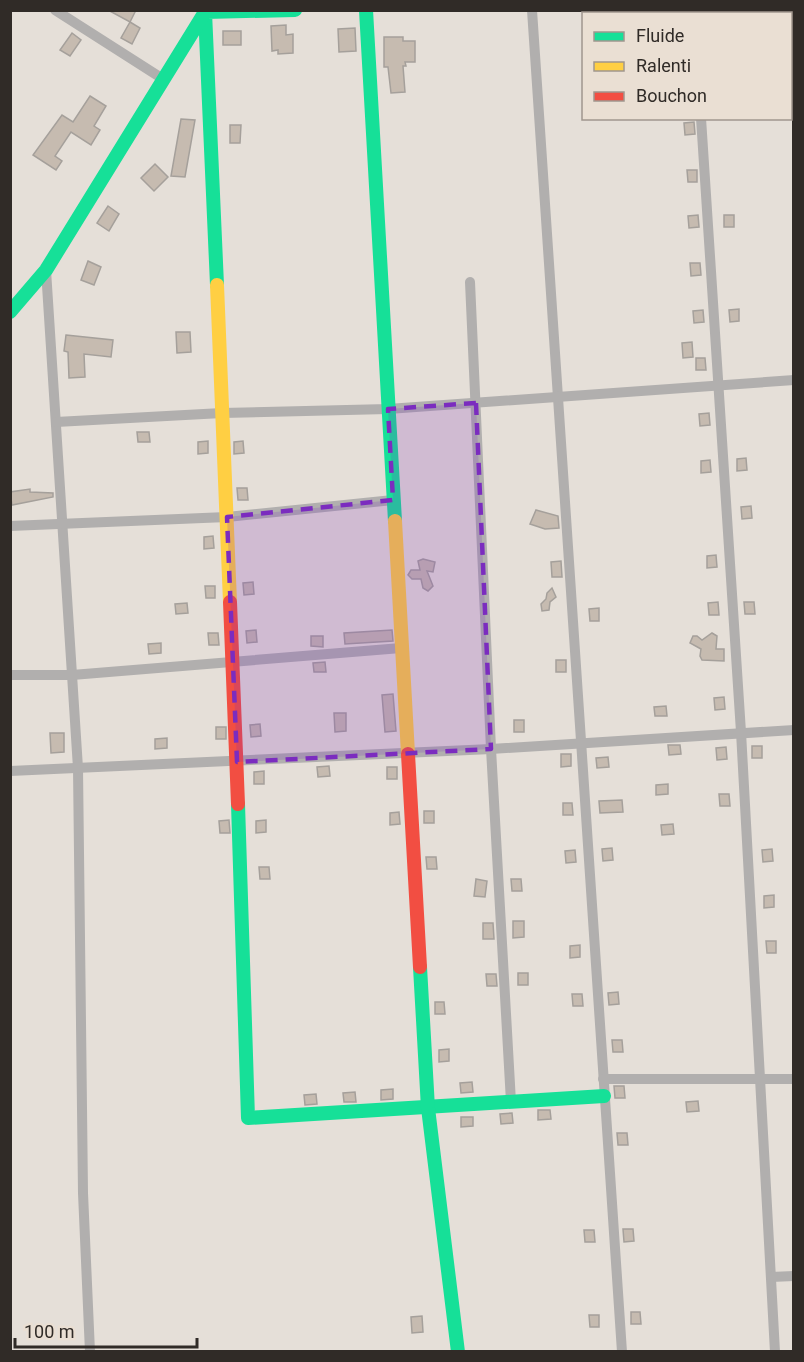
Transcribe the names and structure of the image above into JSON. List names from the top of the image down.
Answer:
{
  "legend": ["Fluide", "Ralenti", "Bouchon"],
  "scale_bar": "100 m"
}
